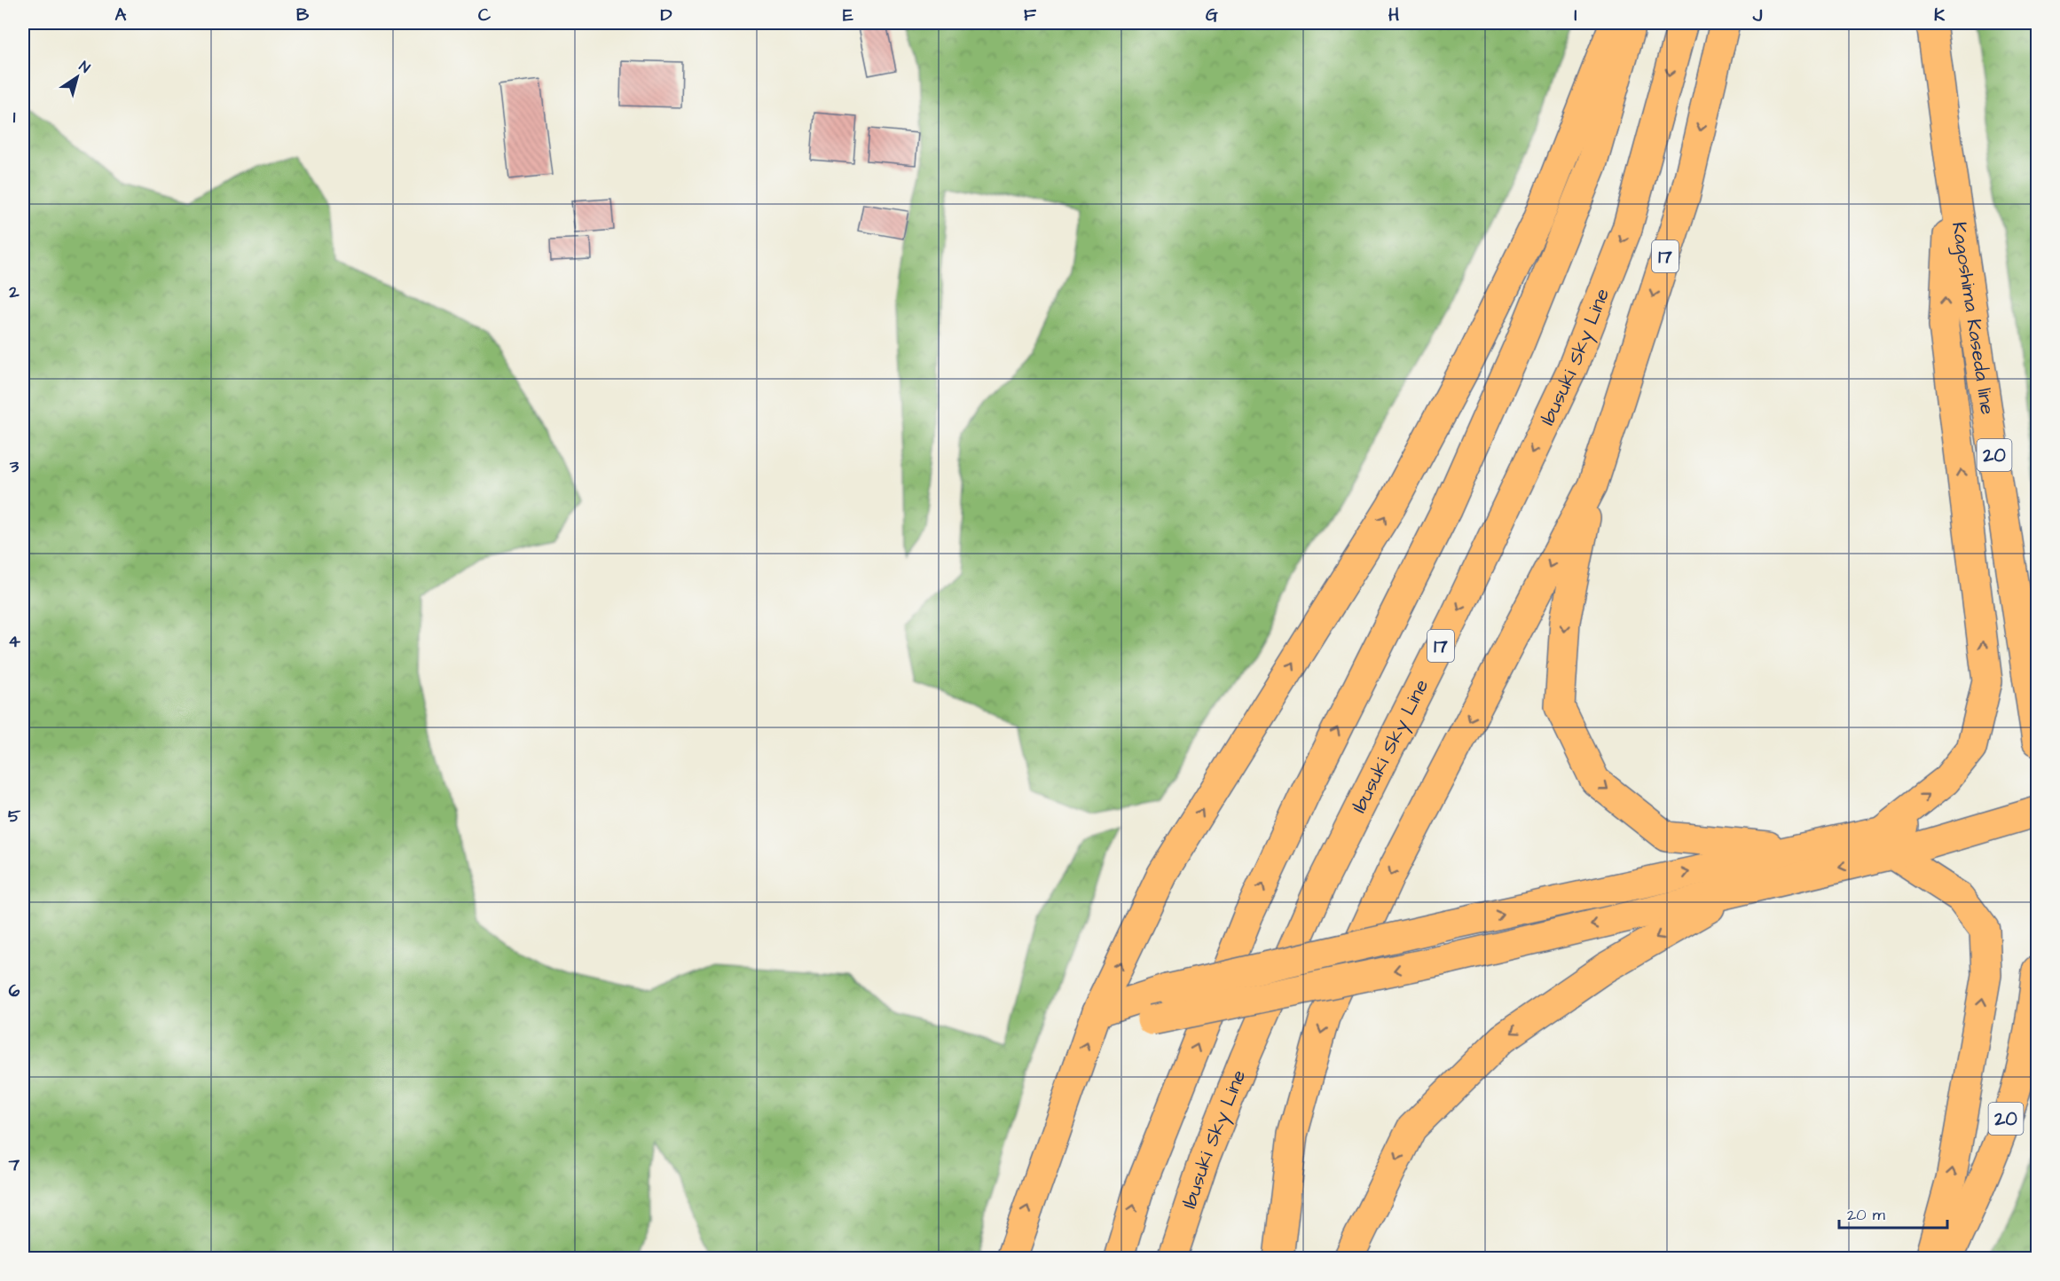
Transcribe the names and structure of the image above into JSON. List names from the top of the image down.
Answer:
{
  "streets": {
    "main road": [
      "17",
      "Kagoshima Kaseda line",
      "Ibusuki Sky Line",
      "20"
    ]
  },
  "scale_bar": "20 m",
  "north": "top right",
  "grid": {
    "columns": [
      "A",
      "B",
      "C",
      "D",
      "E",
      "F",
      "G",
      "H",
      "I",
      "J",
      "K"
    ],
    "rows": [
      "1",
      "2",
      "3",
      "4",
      "5",
      "6",
      "7"
    ]
  }
}
